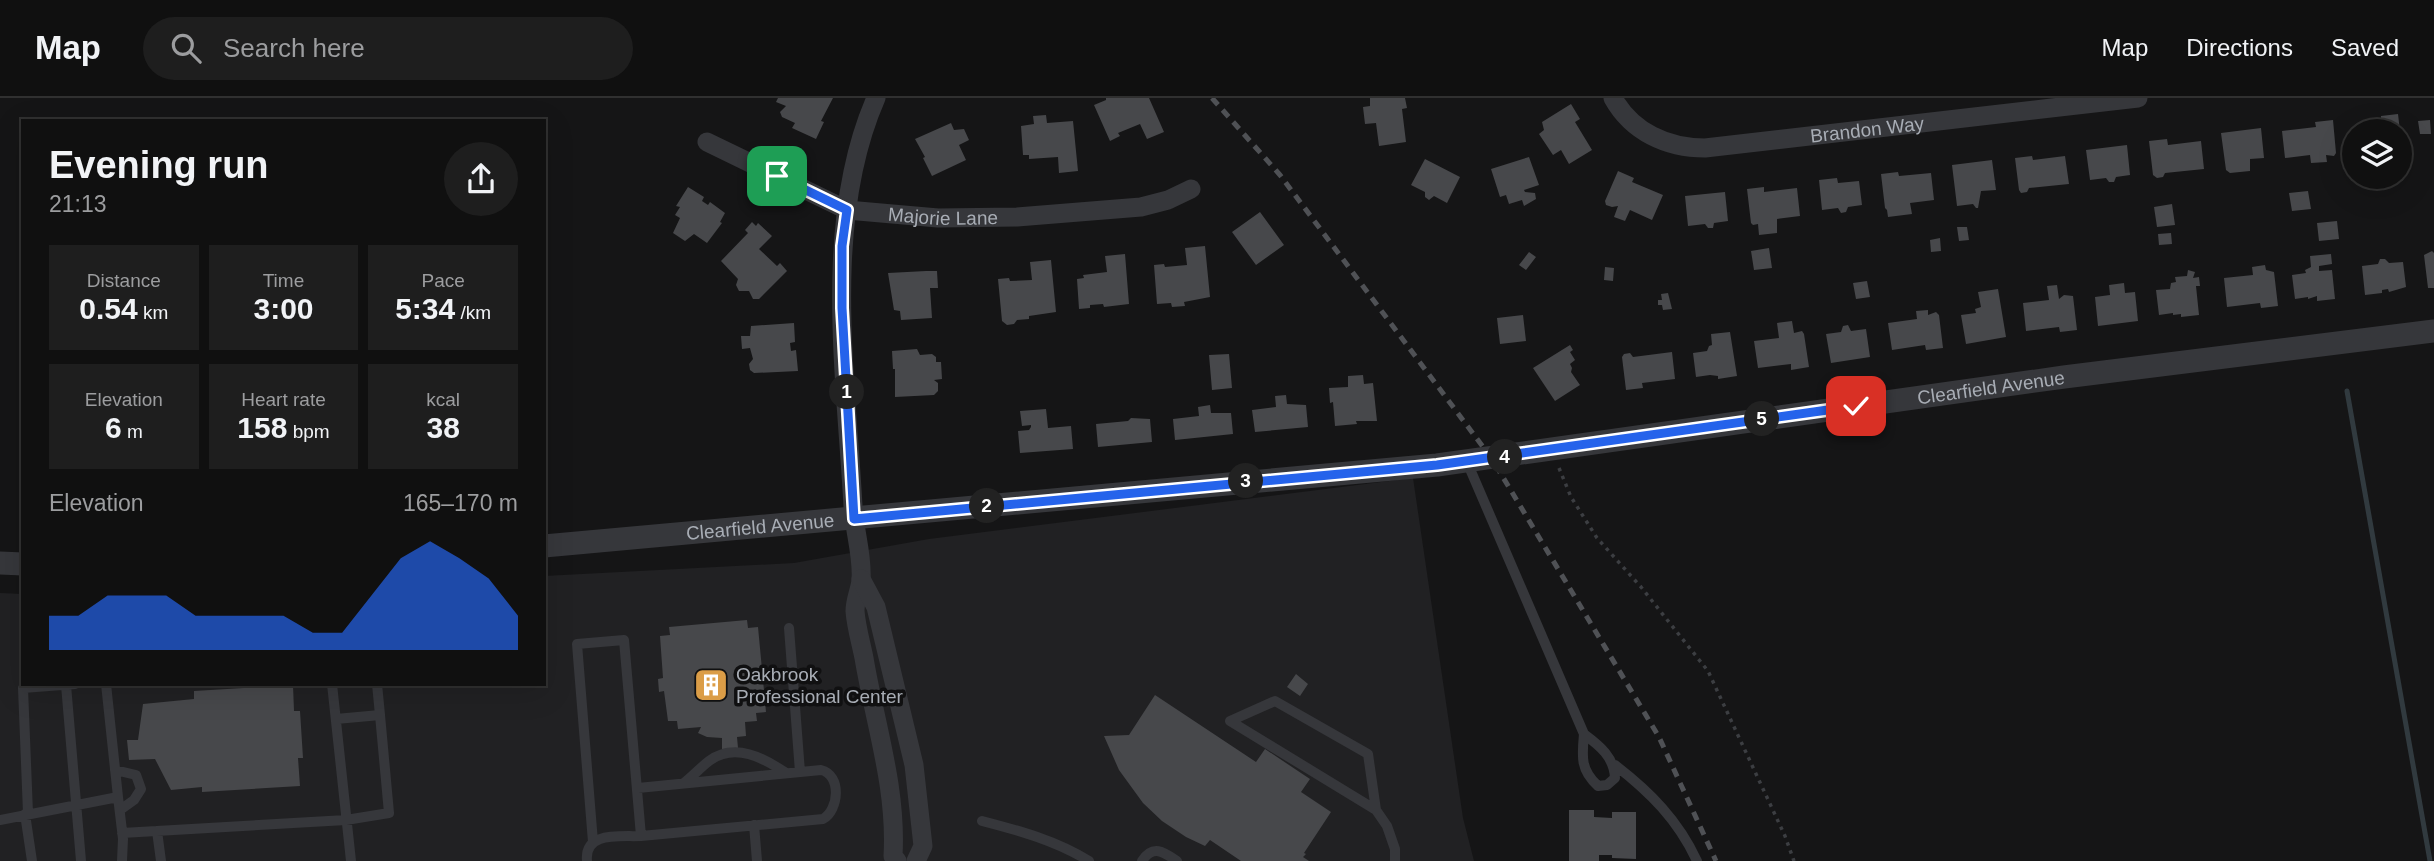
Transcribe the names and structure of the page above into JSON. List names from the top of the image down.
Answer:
{
  "streets": {
    "street": ["Brandon Way", "Majorie Lane", "Clearfield Avenue"]
  },
  "places": {
    "building": ["Oakbrook Professional Center"]
  },
  "page": {
    "header": "Map",
    "search": "Search here",
    "nav": ["Map", "Directions", "Saved"],
    "heading": ["Evening run", "21:13"],
    "stats": [
      ["Distance", "0.54 km"],
      ["Time", "3:00"],
      ["Pace", "5:34 /km"],
      ["Elevation", "6 m"],
      ["Heart rate", "158 bpm"],
      ["kcal", "38"]
    ],
    "pins": [
      "1",
      "5",
      "4",
      "3",
      "2"
    ],
    "chart": ["Elevation", "165–170 m"]
  }
}
